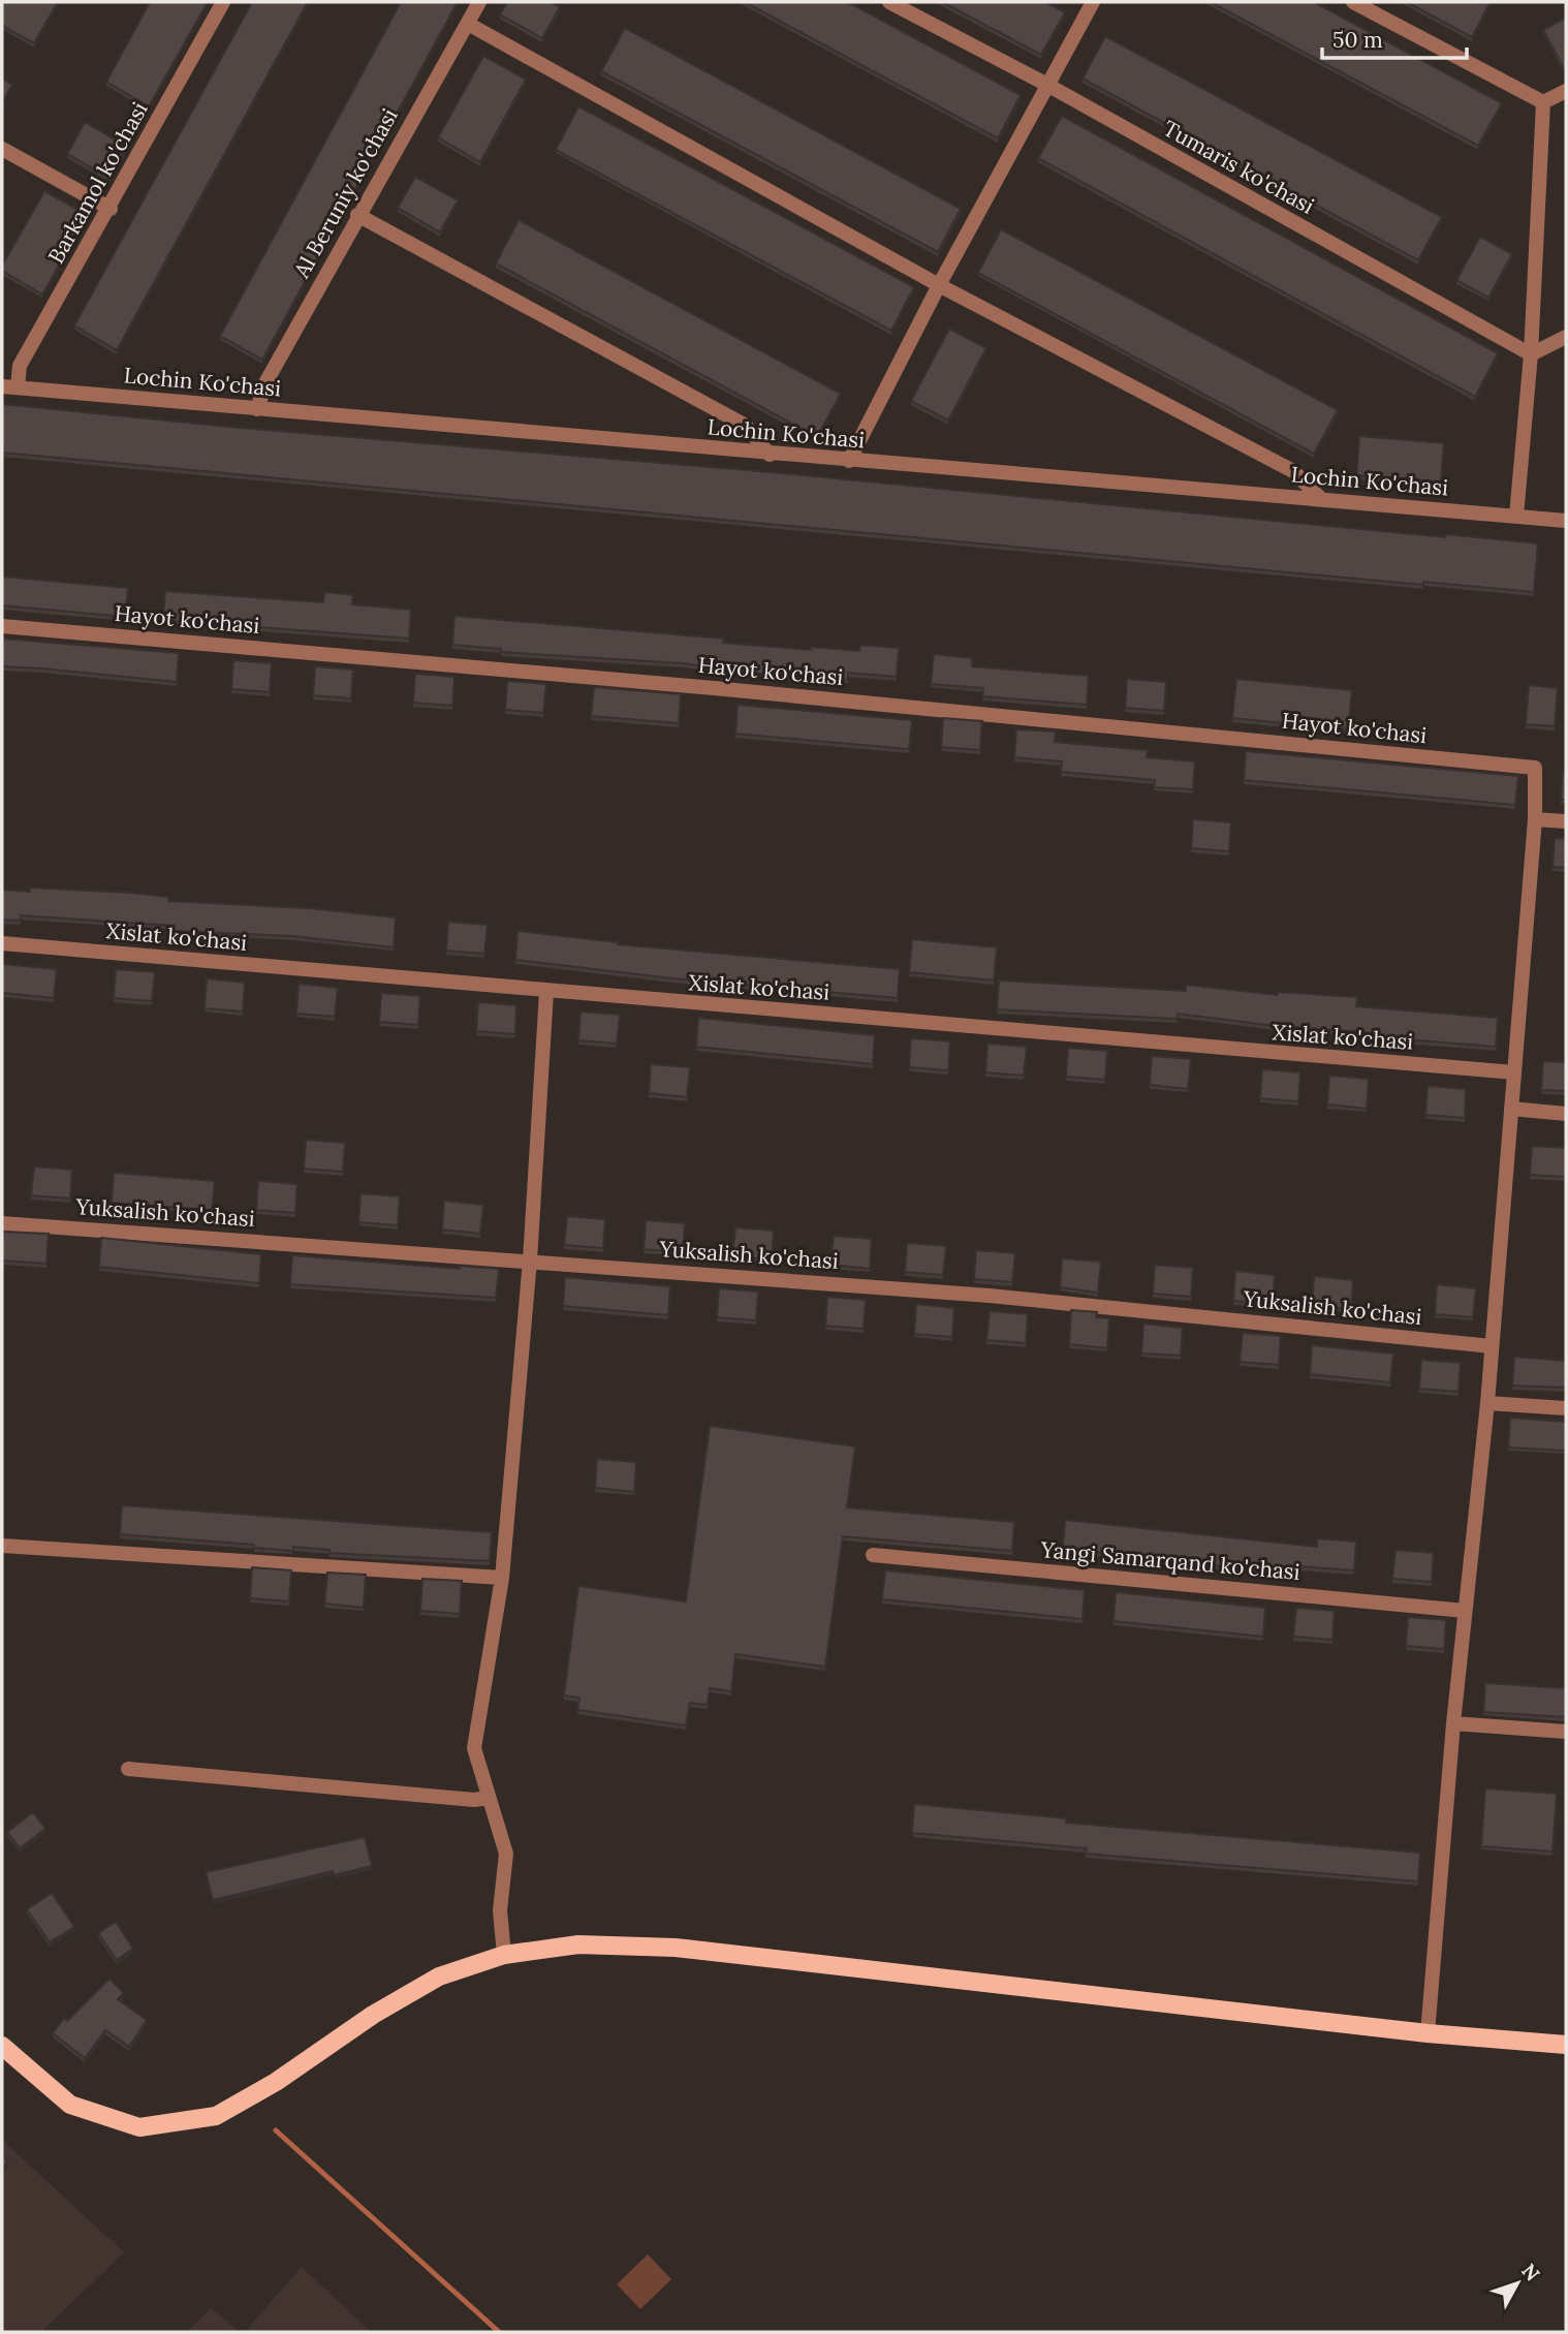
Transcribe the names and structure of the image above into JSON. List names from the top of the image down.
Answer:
{
  "streets": {
    "street": [
      "Tumaris ko'chasi",
      "Barkamol ko'chasi",
      "Al Beruniy ko'chasi",
      "Lochin Ko'chasi",
      "Hayot ko'chasi",
      "Xislat ko'chasi",
      "Yuksalish ko'chasi",
      "Yangi Samarqand ko'chasi"
    ]
  },
  "crossings": [
    ["Barkamol ko'chasi", "Lochin Ko'chasi"],
    ["Al Beruniy ko'chasi", "Lochin Ko'chasi"]
  ],
  "scale_bar": "50 m",
  "north": "top right"
}
